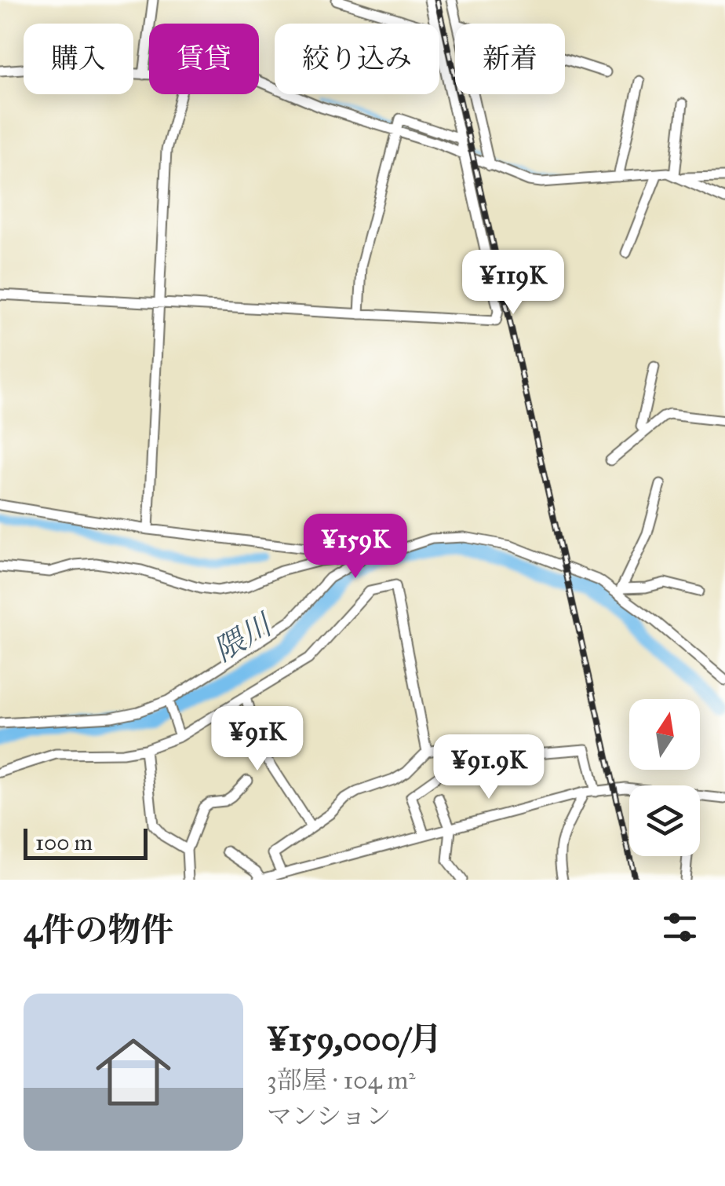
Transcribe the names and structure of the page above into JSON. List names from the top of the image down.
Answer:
{
  "water": ["隈川"],
  "scale_bar": "100 m",
  "north": "top",
  "page": {
    "chip": [
      "購入",
      "賃貸",
      "絞り込み",
      "新着"
    ],
    "price": [
      "¥119K",
      "¥159K",
      "¥91K",
      "¥91.9K"
    ],
    "scale": "100 m",
    "heading": "4件の物件",
    "list": [
      {
        "name": "¥159,000/月",
        "note": "3部屋 · 104 m² · マンション"
      }
    ]
  }
}
